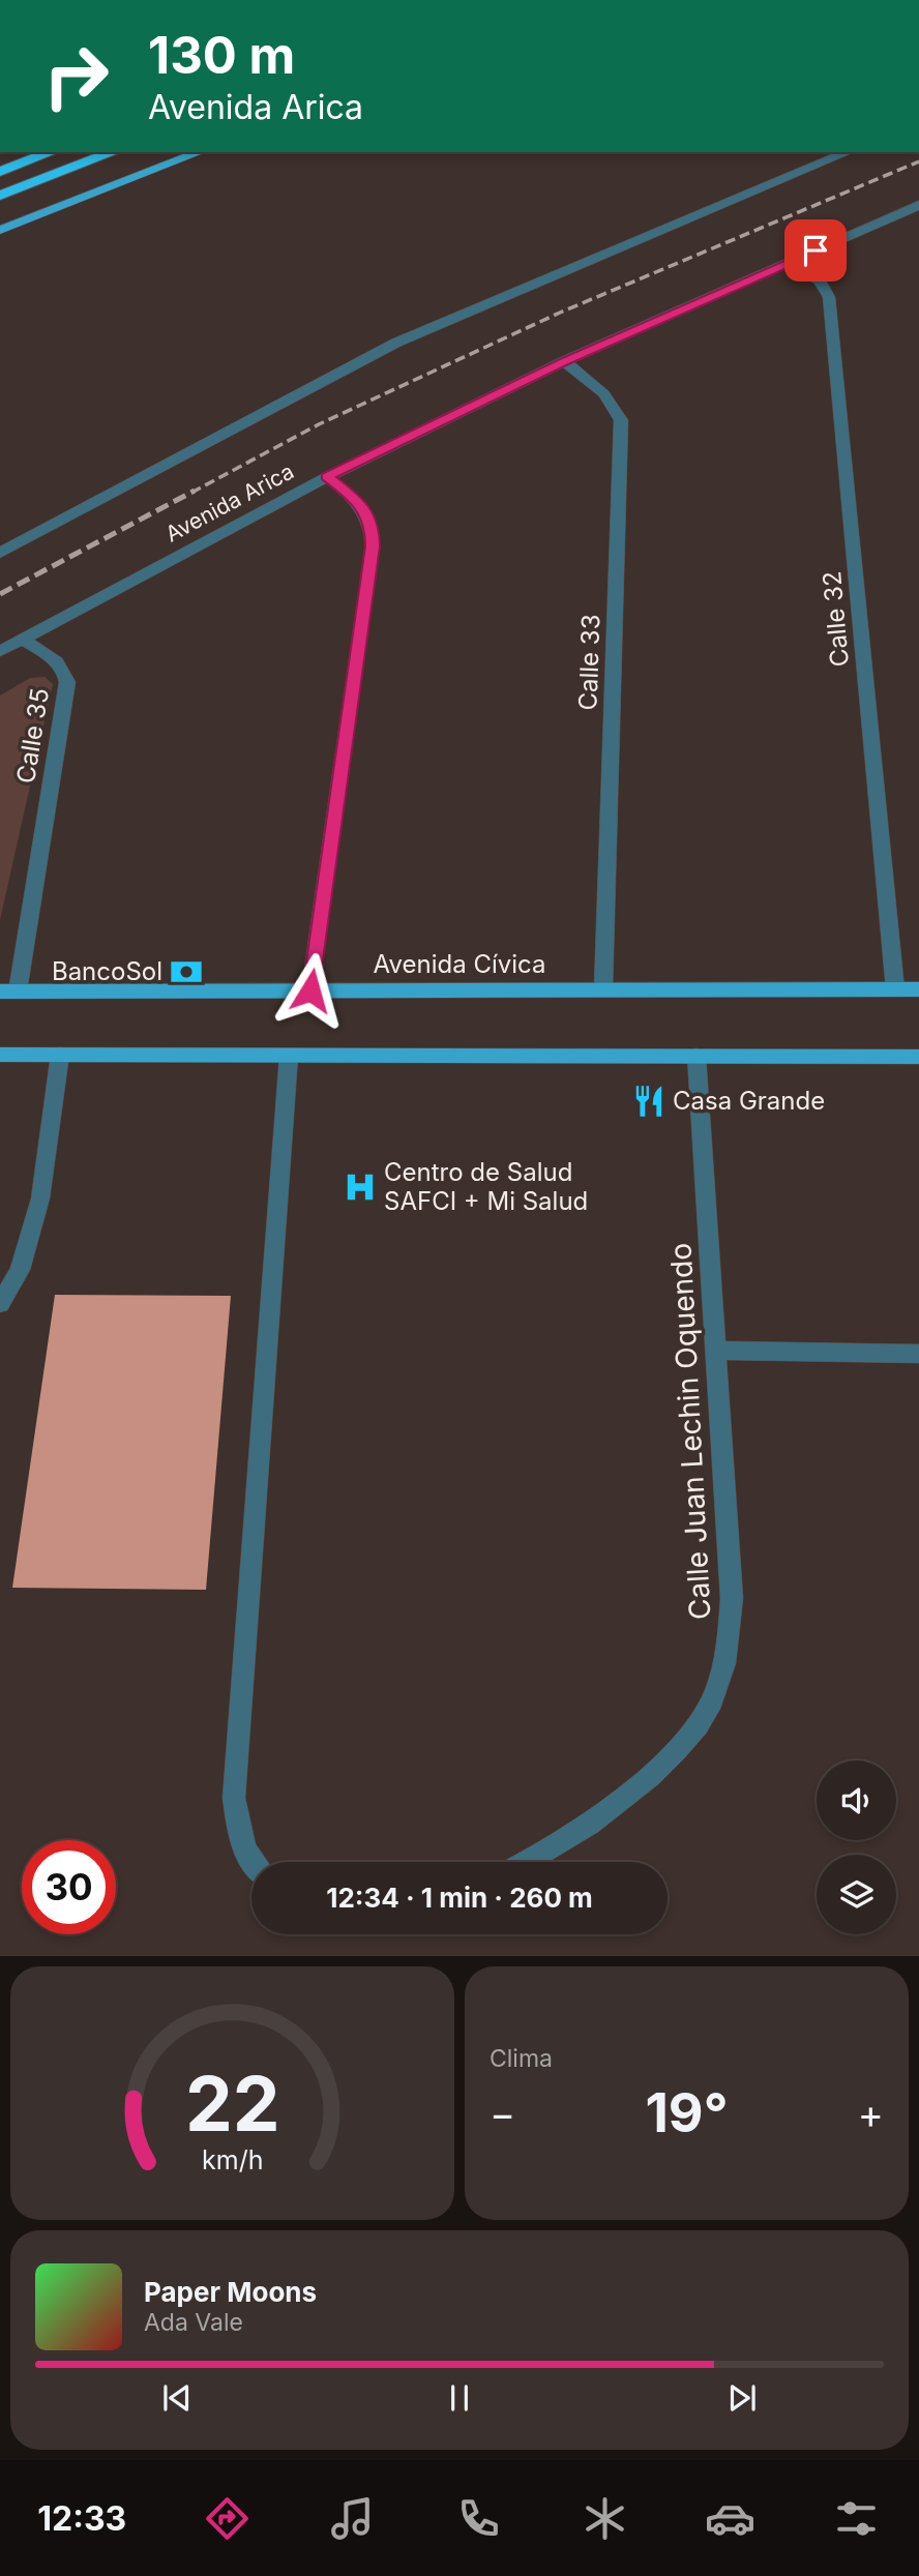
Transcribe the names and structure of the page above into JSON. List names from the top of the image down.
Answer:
{
  "streets": {
    "main road": ["Avenida Cívica"],
    "street": [
      "Avenida Arica",
      "Calle 32",
      "Calle 33",
      "Calle 35",
      "Calle Juan Lechin Oquendo"
    ]
  },
  "crossings": [
    ["Avenida Arica", "Calle 32"],
    ["Avenida Arica", "Calle 33"],
    ["Avenida Arica", "Calle 35"],
    ["Calle 32", "Avenida Cívica"],
    ["Calle 33", "Avenida Cívica"],
    ["Calle 35", "Avenida Cívica"]
  ],
  "places": {
    "bank": ["BancoSol"],
    "restaurant": ["Casa Grande"],
    "hospital": ["Centro de Salud SAFCI + Mi Salud"]
  },
  "page": {
    "turn": ["130 m", "Avenida Arica"],
    "limit": "30",
    "trip": "12:34 · 1 min · 260 m",
    "tile": "Clima",
    "heat": ["−", "19°", "+"],
    "song": ["Paper Moons", "Ada Vale"],
    "tabs": "12:33",
    "gauge": ["22", "km/h"]
  }
}
